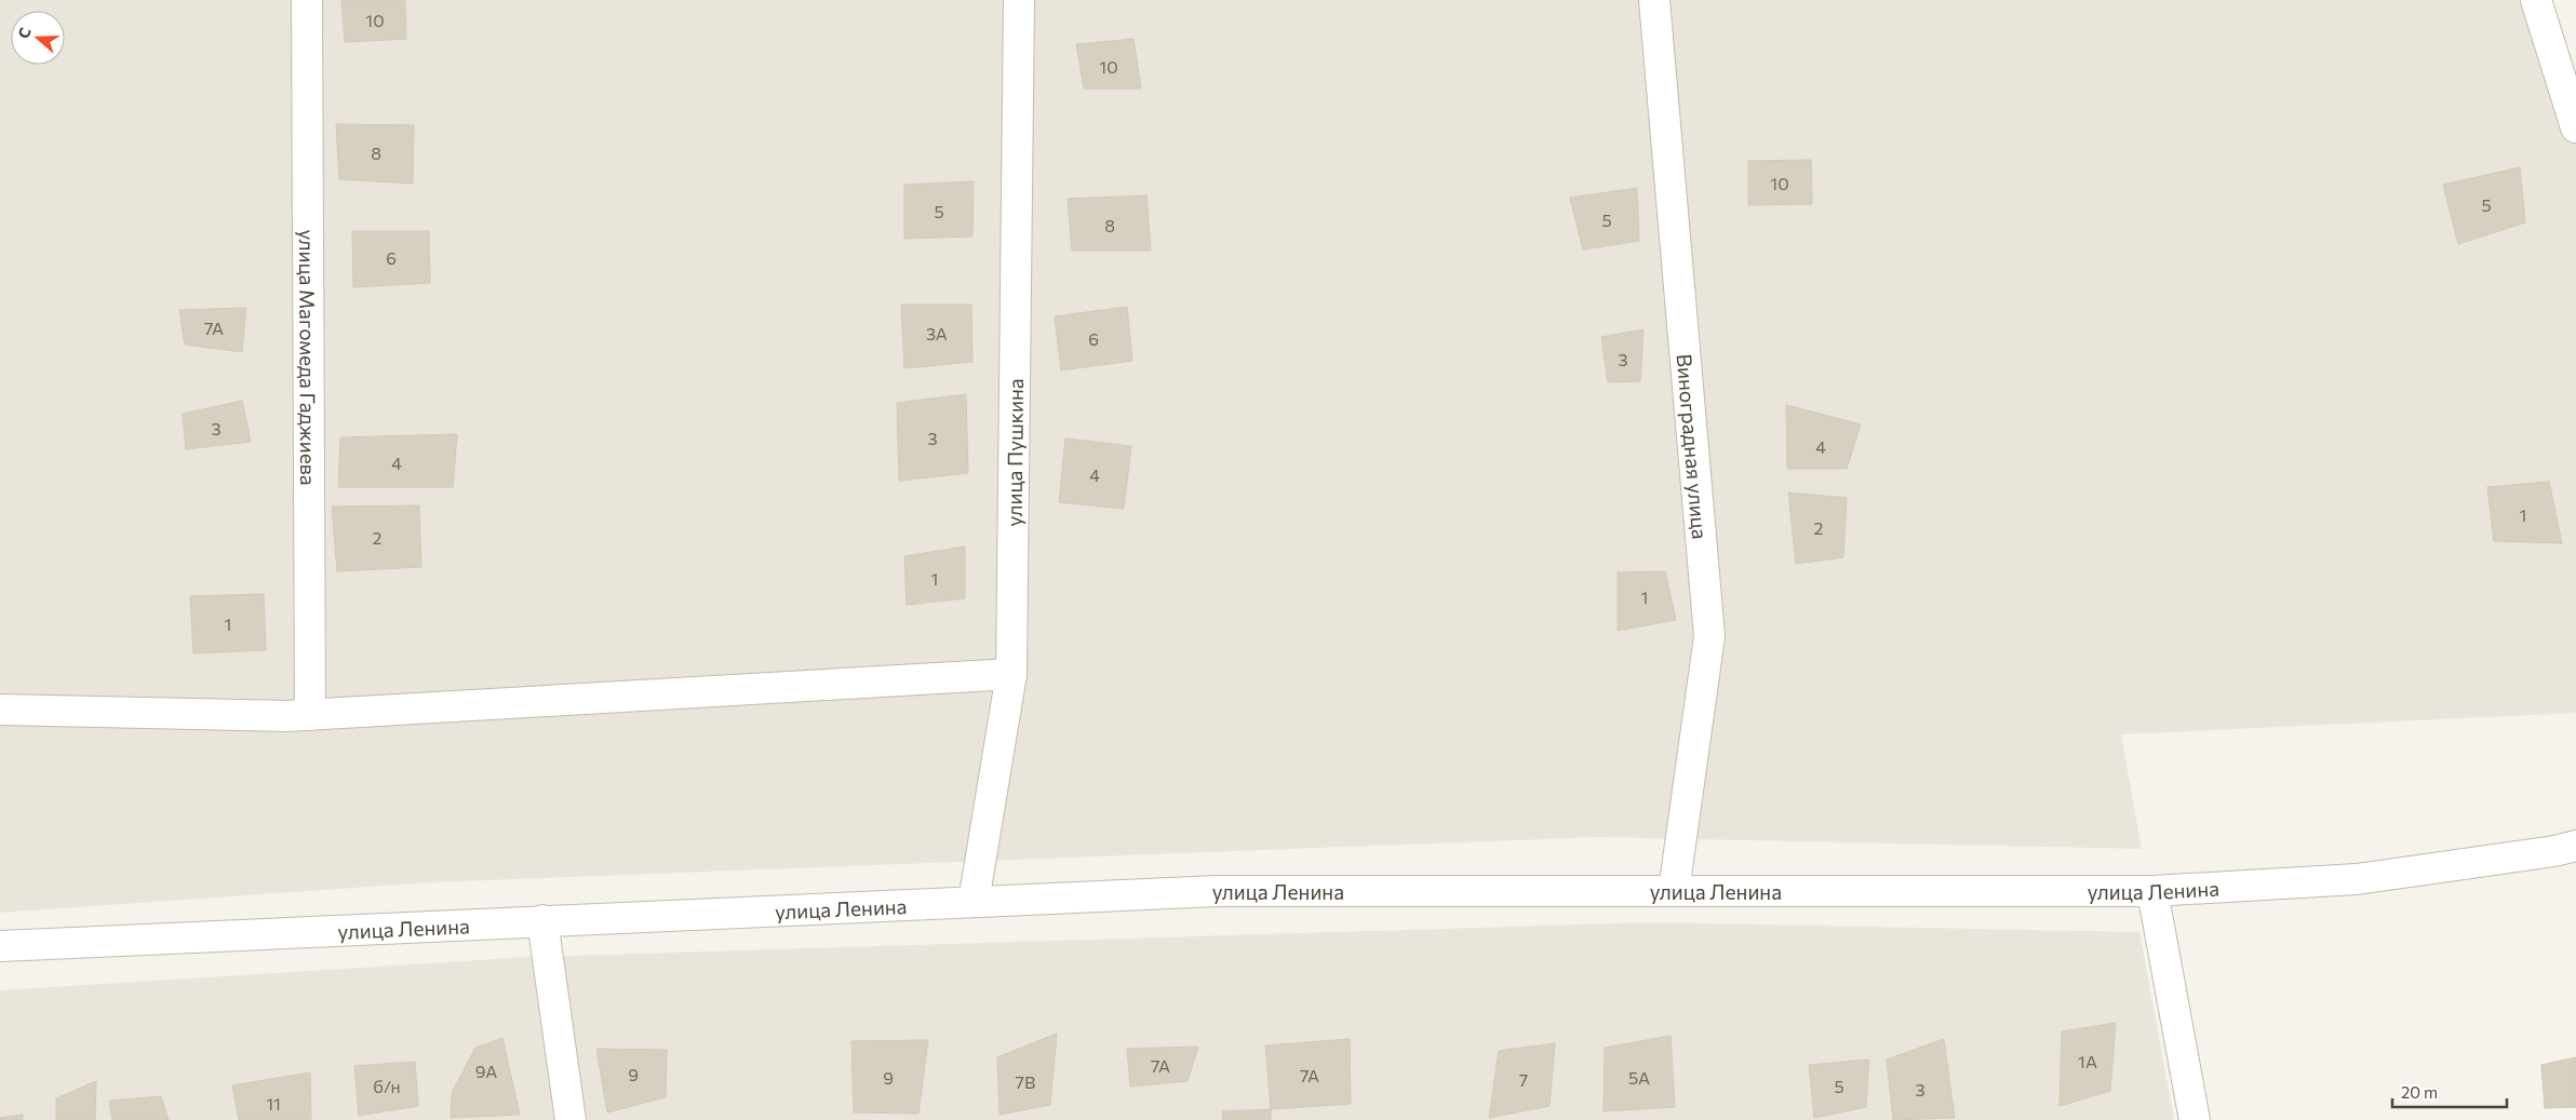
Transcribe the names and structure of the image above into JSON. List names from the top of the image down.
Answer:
{
  "streets": {
    "street": [
      "улица Магомеда Гаджиева",
      "Виноградная улица",
      "улица Пушкина",
      "улица Ленина"
    ]
  },
  "crossings": [
    ["Виноградная улица", "улица Ленина"],
    ["улица Пушкина", "улица Ленина"]
  ],
  "house_numbers": [
    "10",
    "10",
    "8",
    "10",
    "5",
    "5",
    "5",
    "8",
    "6",
    "7А",
    "3А",
    "6",
    "3",
    "3",
    "3",
    "4",
    "4",
    "4",
    "1",
    "2",
    "2",
    "1",
    "1",
    "1",
    "1А",
    "7А",
    "9А",
    "9",
    "7А",
    "9",
    "5А",
    "7",
    "7В",
    "б/н",
    "5",
    "3",
    "11"
  ],
  "scale_bar": "20 m",
  "north": "left"
}
